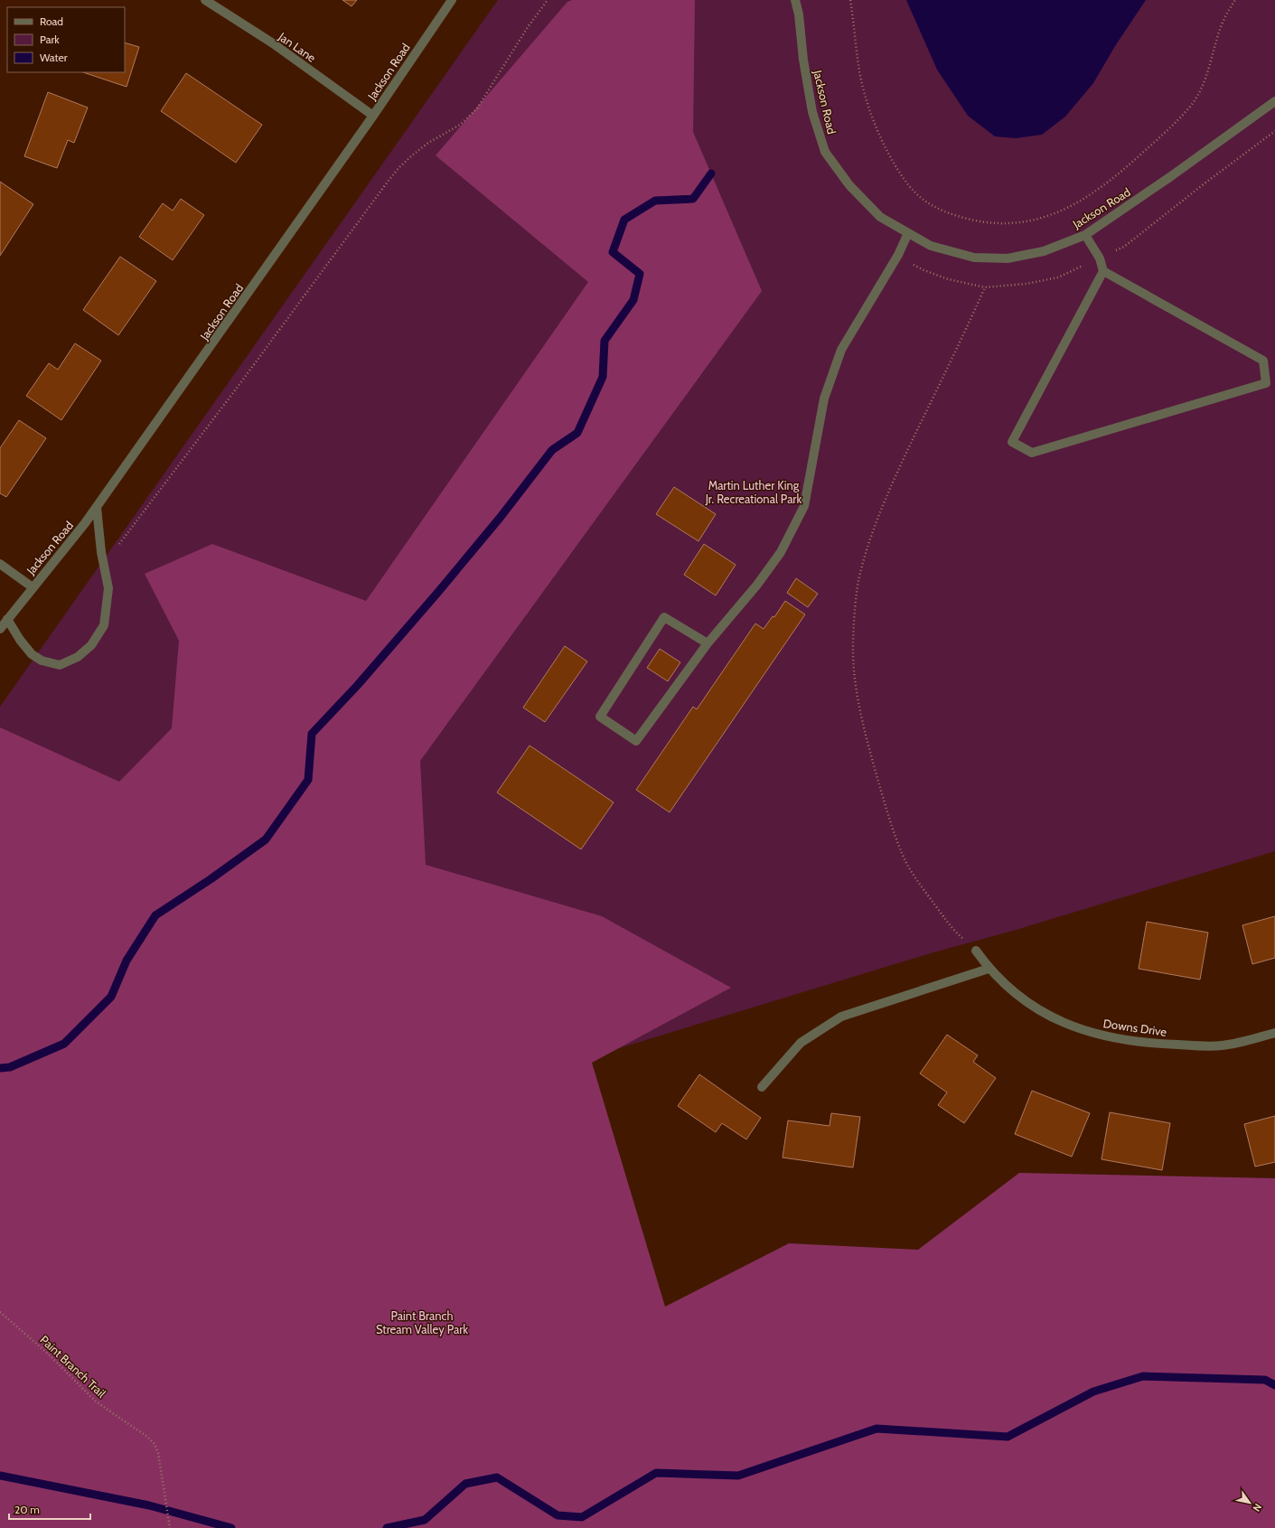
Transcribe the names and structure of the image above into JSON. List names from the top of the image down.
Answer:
{
  "streets": {
    "street": ["Jan Lane", "Jackson Road", "Downs Drive"],
    "path": ["Paint Branch Trail"]
  },
  "crossings": [
    ["Jan Lane", "Jackson Road"]
  ],
  "parks": ["Martin Luther King Jr. Recreational Park", "Paint Branch Stream Valley Park"],
  "legend": ["Road", "Park", "Water"],
  "scale_bar": "20 m",
  "north": "bottom right"
}
